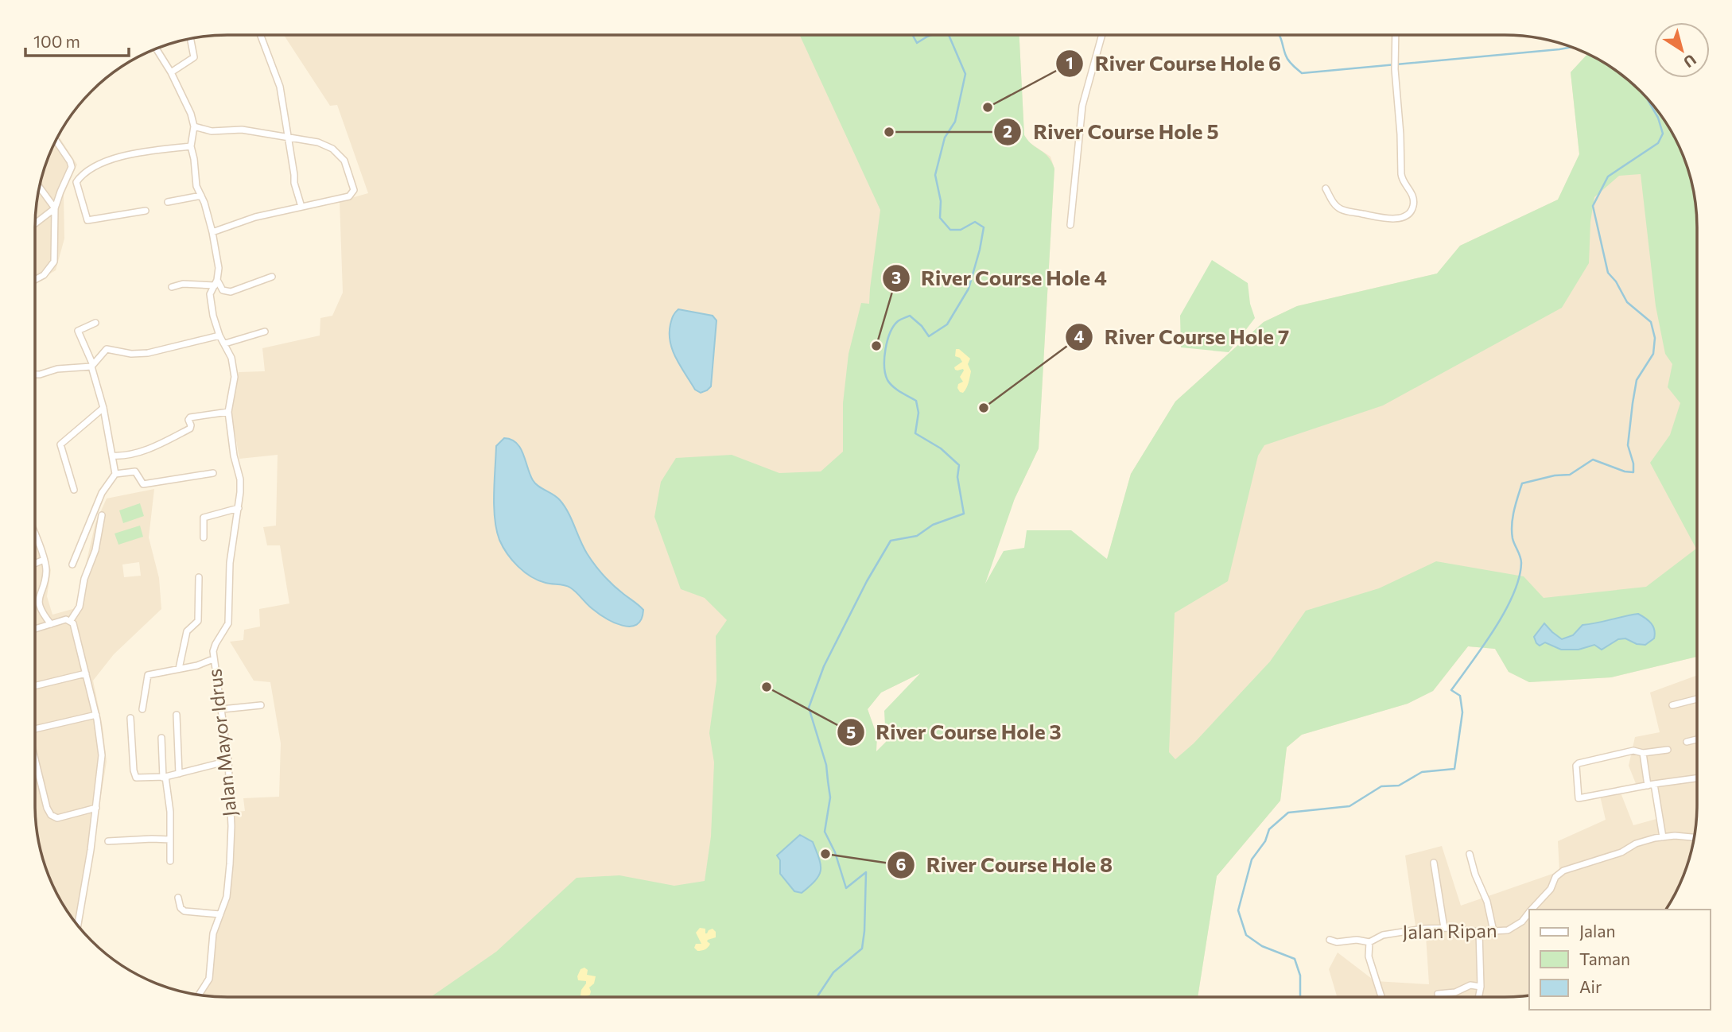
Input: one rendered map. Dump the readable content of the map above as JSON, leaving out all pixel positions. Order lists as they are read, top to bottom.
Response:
{
  "streets": {
    "street": ["Jalan Mayor Idrus", "Jalan Ripan"]
  },
  "places": [
    "River Course Hole 6",
    "River Course Hole 5",
    "River Course Hole 4",
    "River Course Hole 7",
    "River Course Hole 3",
    "River Course Hole 8"
  ],
  "legend": ["Jalan", "Taman", "Air"],
  "scale_bar": "100 m",
  "north": "bottom right"
}
